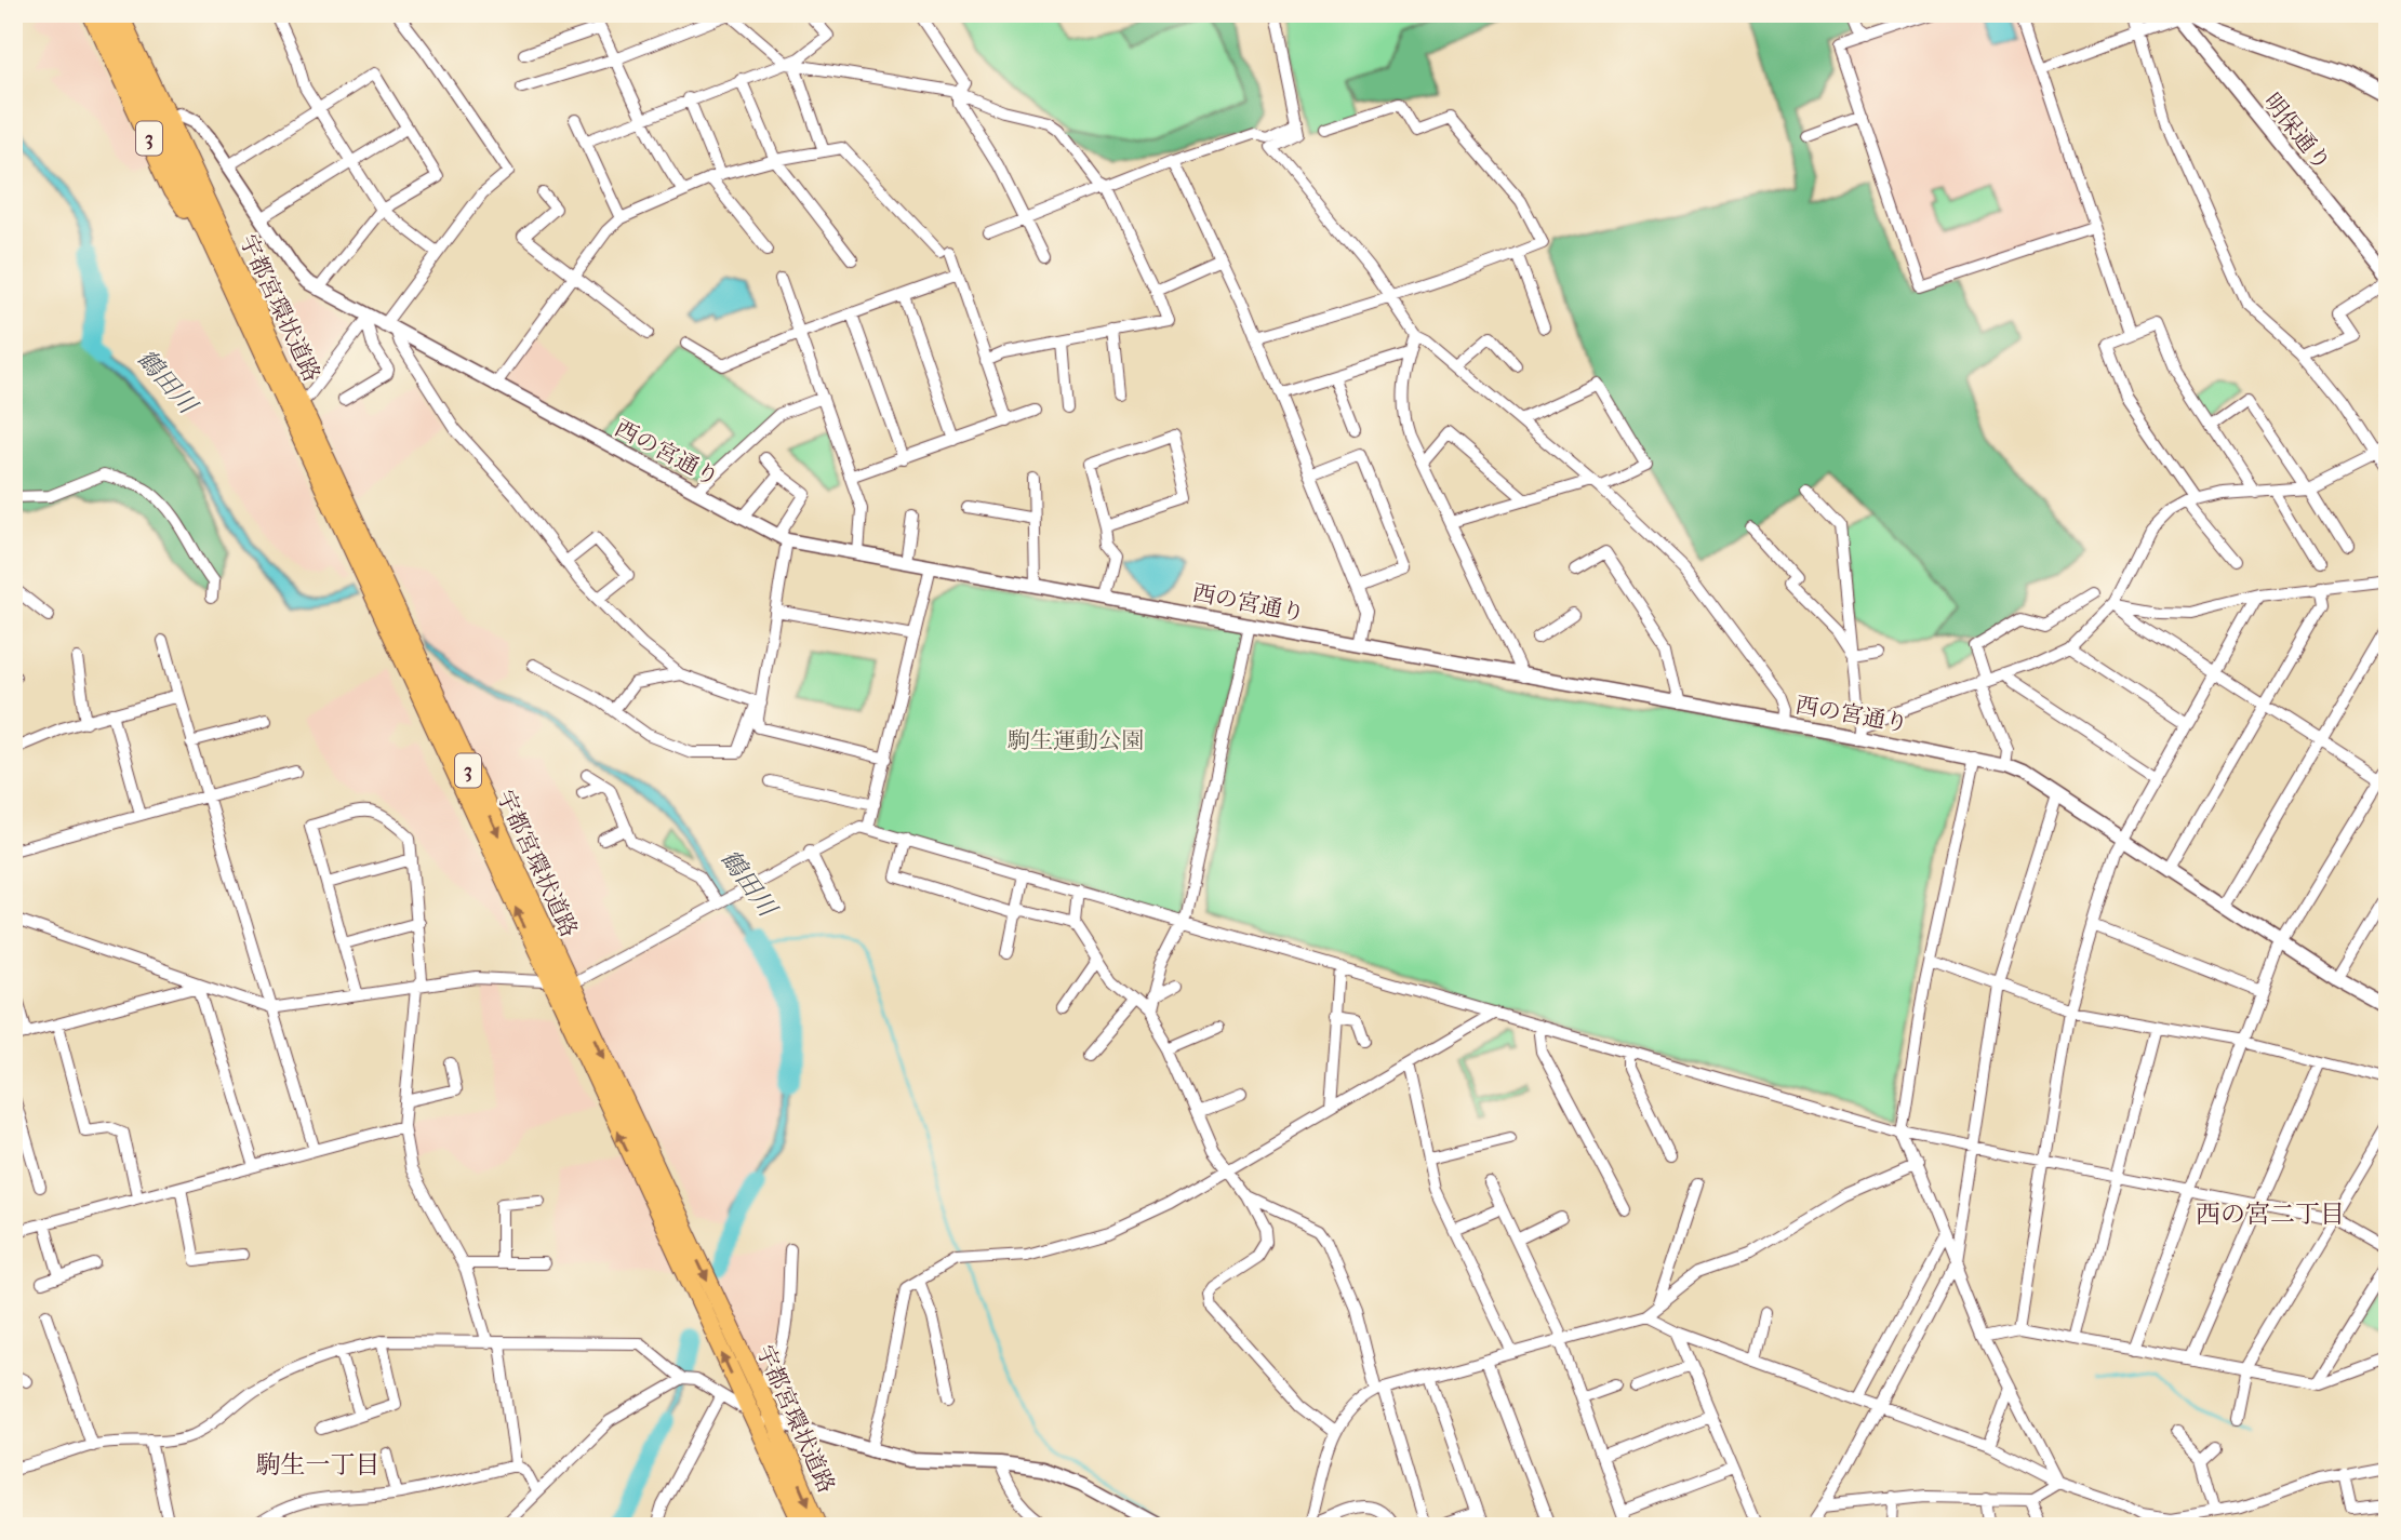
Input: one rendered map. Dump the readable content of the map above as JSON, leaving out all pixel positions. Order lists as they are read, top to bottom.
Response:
{
  "streets": {
    "main road": ["3", "宇都宮環状道路"],
    "street": ["明保通り", "西の宮通り"]
  },
  "crossings": [
    ["3", "宇都宮環状道路"],
    ["3", "西の宮通り"]
  ],
  "districts": ["西の宮二丁目", "駒生一丁目"],
  "water": ["鶴田川"],
  "parks": ["駒生運動公園"]
}
